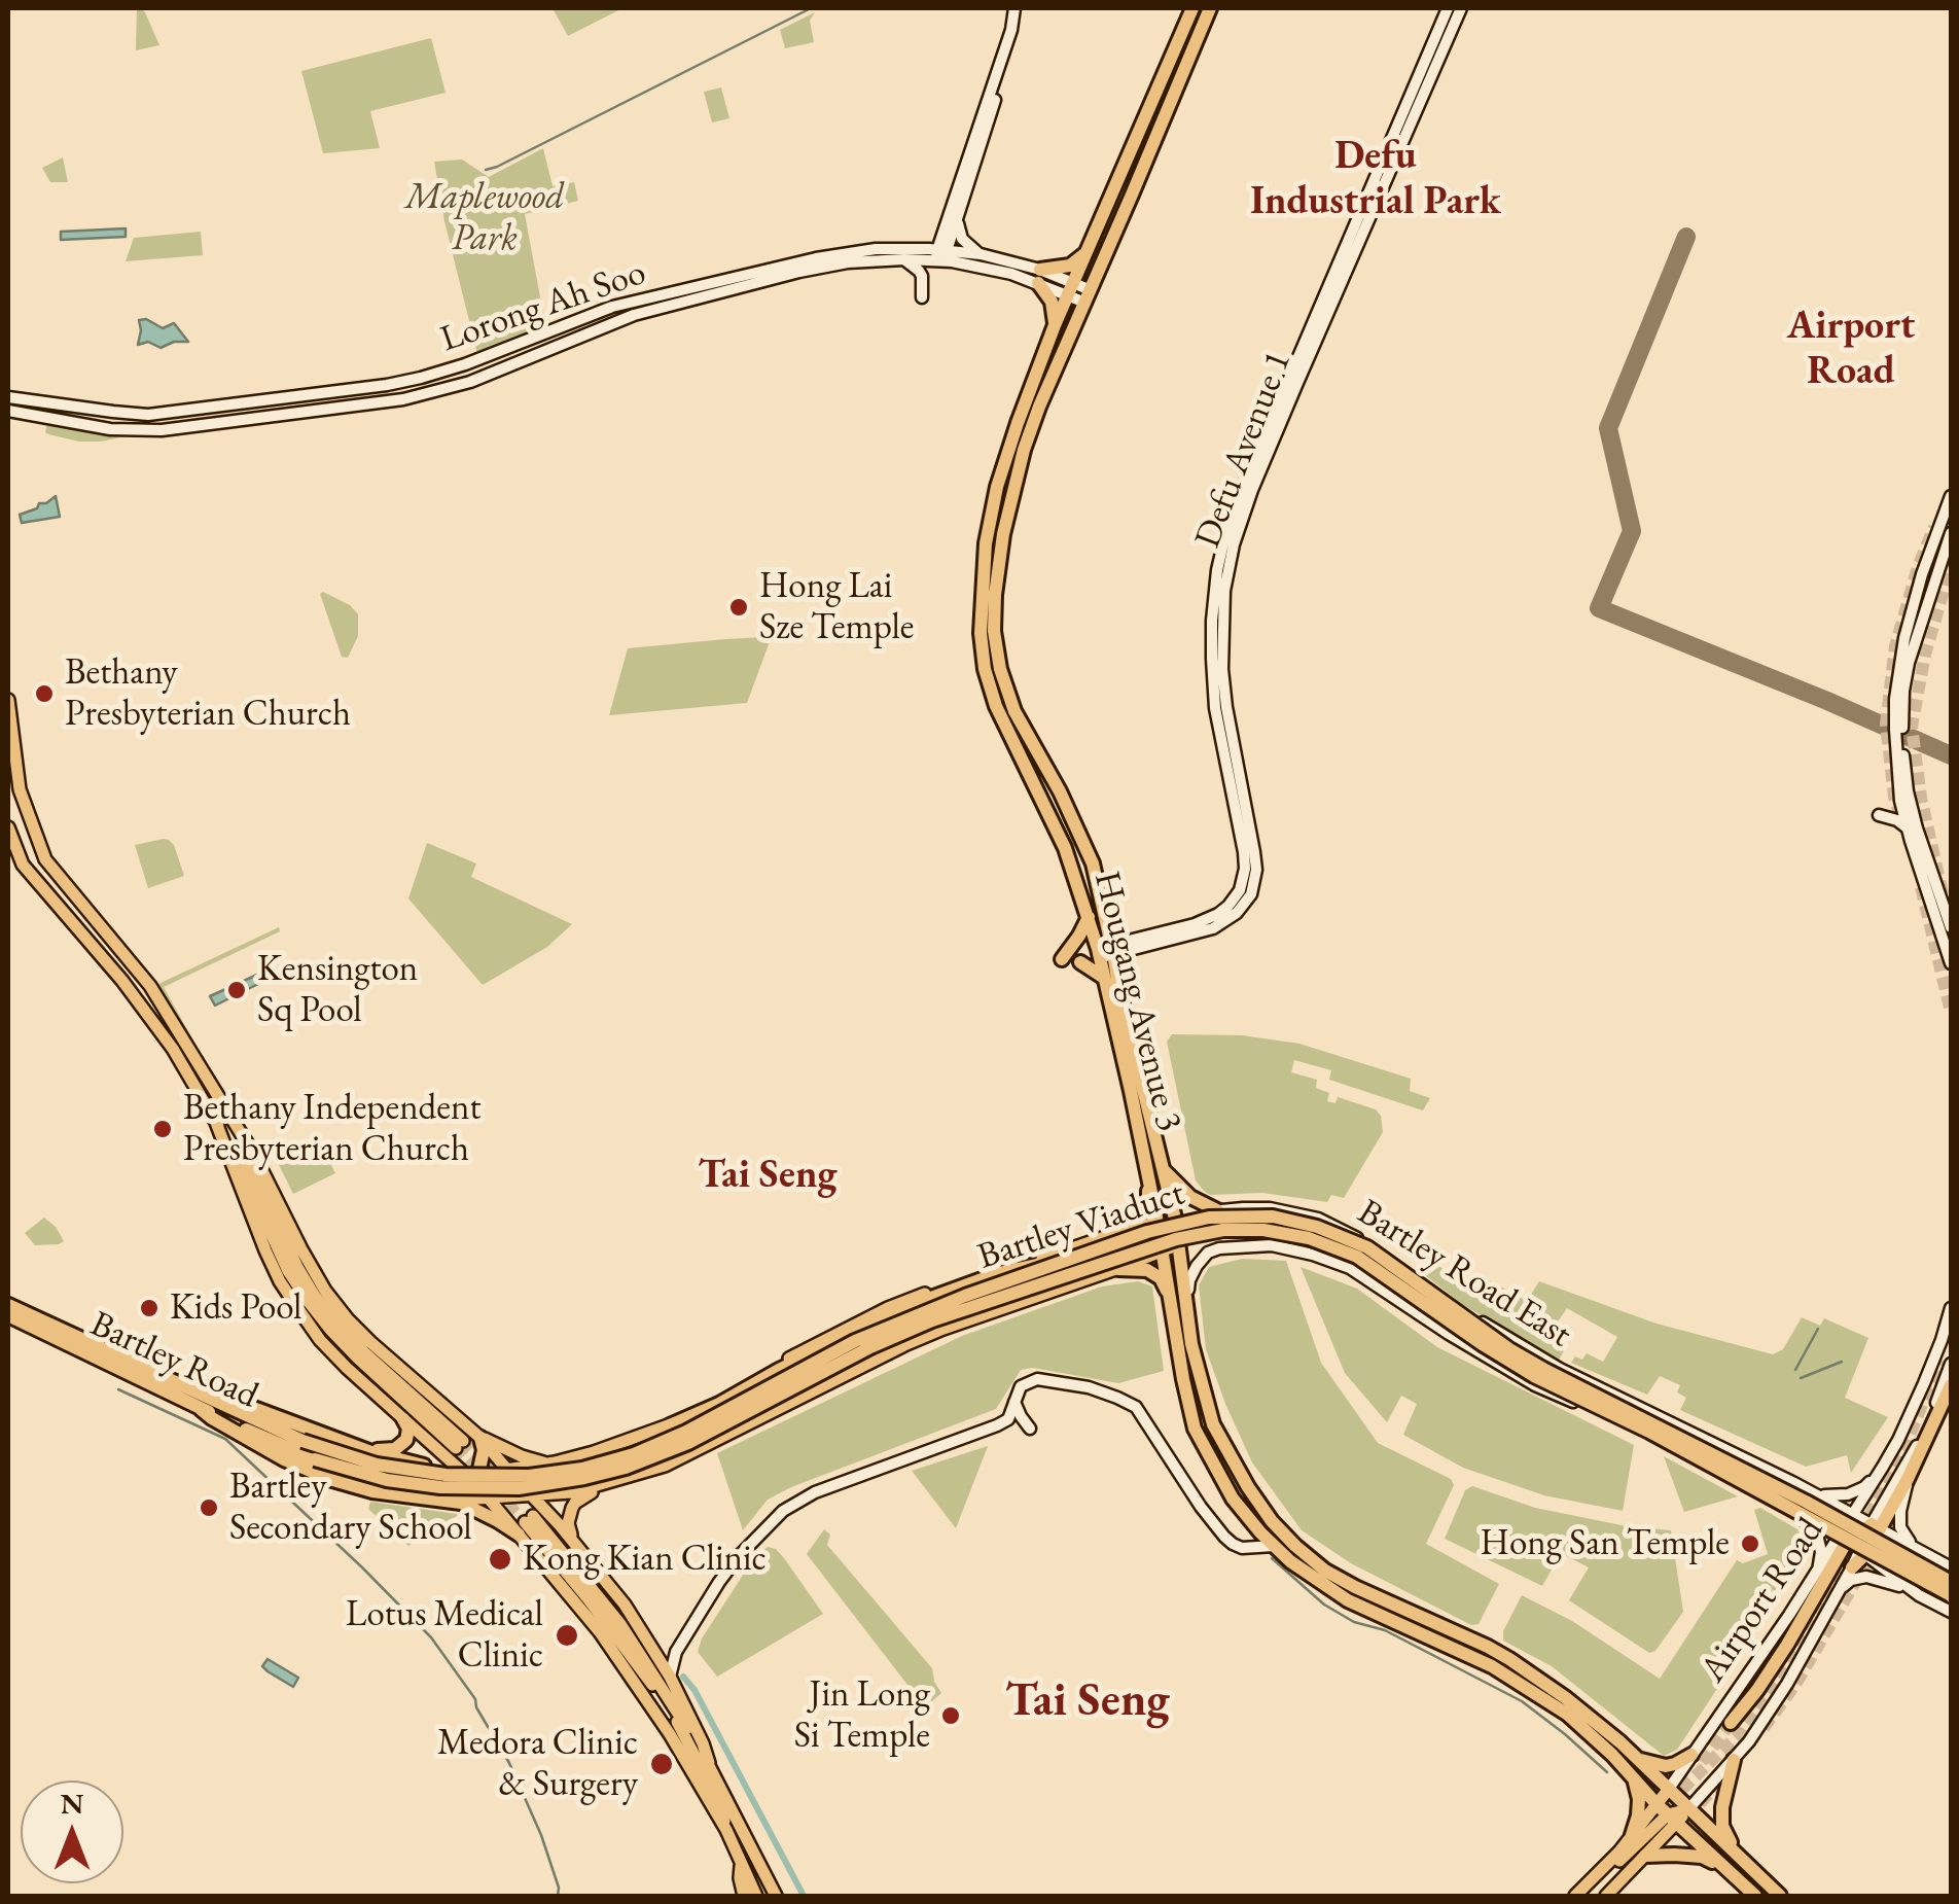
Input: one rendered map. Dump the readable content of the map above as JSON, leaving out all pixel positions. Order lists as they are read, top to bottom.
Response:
{
  "streets": {
    "highway": ["Hougang Avenue 3", "Bartley Viaduct", "Bartley Road"],
    "main road": [
      "Lorong Ah Soo",
      "Defu Avenue 1",
      "Bartley Road East",
      "Airport Road"
    ]
  },
  "crossings": [
    ["Lorong Ah Soo", "Hougang Avenue 3"],
    ["Defu Avenue 1", "Hougang Avenue 3"],
    ["Hougang Avenue 3", "Bartley Road East"],
    ["Hougang Avenue 3", "Airport Road"],
    ["Bartley Viaduct", "Bartley Road"],
    ["Bartley Road East", "Airport Road"]
  ],
  "districts": [
    "Defu Industrial Park",
    "Airport Road",
    "Tai Seng",
    "Tai Seng"
  ],
  "parks": ["Maplewood Park"],
  "places": [
    "Hong Lai Sze Temple",
    "Bethany Presbyterian Church",
    "Kensington Sq Pool",
    "Bethany Independent Presbyterian Church",
    "Kids Pool",
    "Bartley Secondary School",
    "Hong San Temple",
    "Kong Kian Clinic",
    "Lotus Medical Clinic",
    "Jin Long Si Temple",
    "Medora Clinic & Surgery"
  ],
  "north": "top"
}
